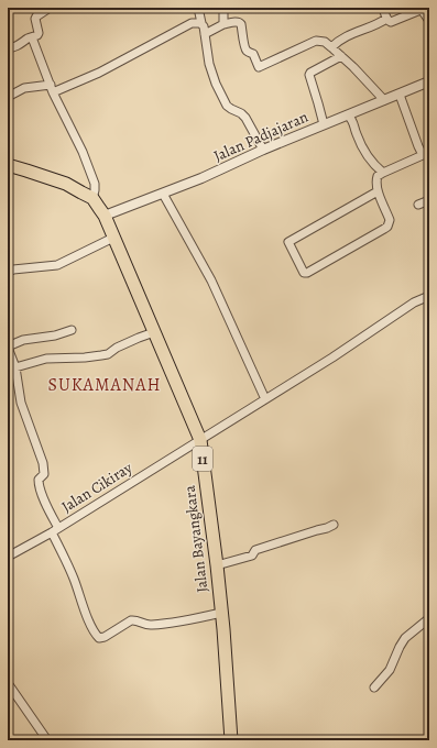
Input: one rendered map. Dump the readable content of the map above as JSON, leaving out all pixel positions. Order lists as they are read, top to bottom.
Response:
{
  "streets": {
    "highway": ["11", "Jalan Bayangkara"],
    "street": ["Jalan Padjajaran", "Jalan Cikiray"]
  },
  "crossings": [
    ["Jalan Padjajaran", "Jalan Bayangkara"],
    ["11", "Jalan Bayangkara"],
    ["Jalan Cikiray", "Jalan Bayangkara"]
  ],
  "districts": ["SUKAMANAH"]
}
